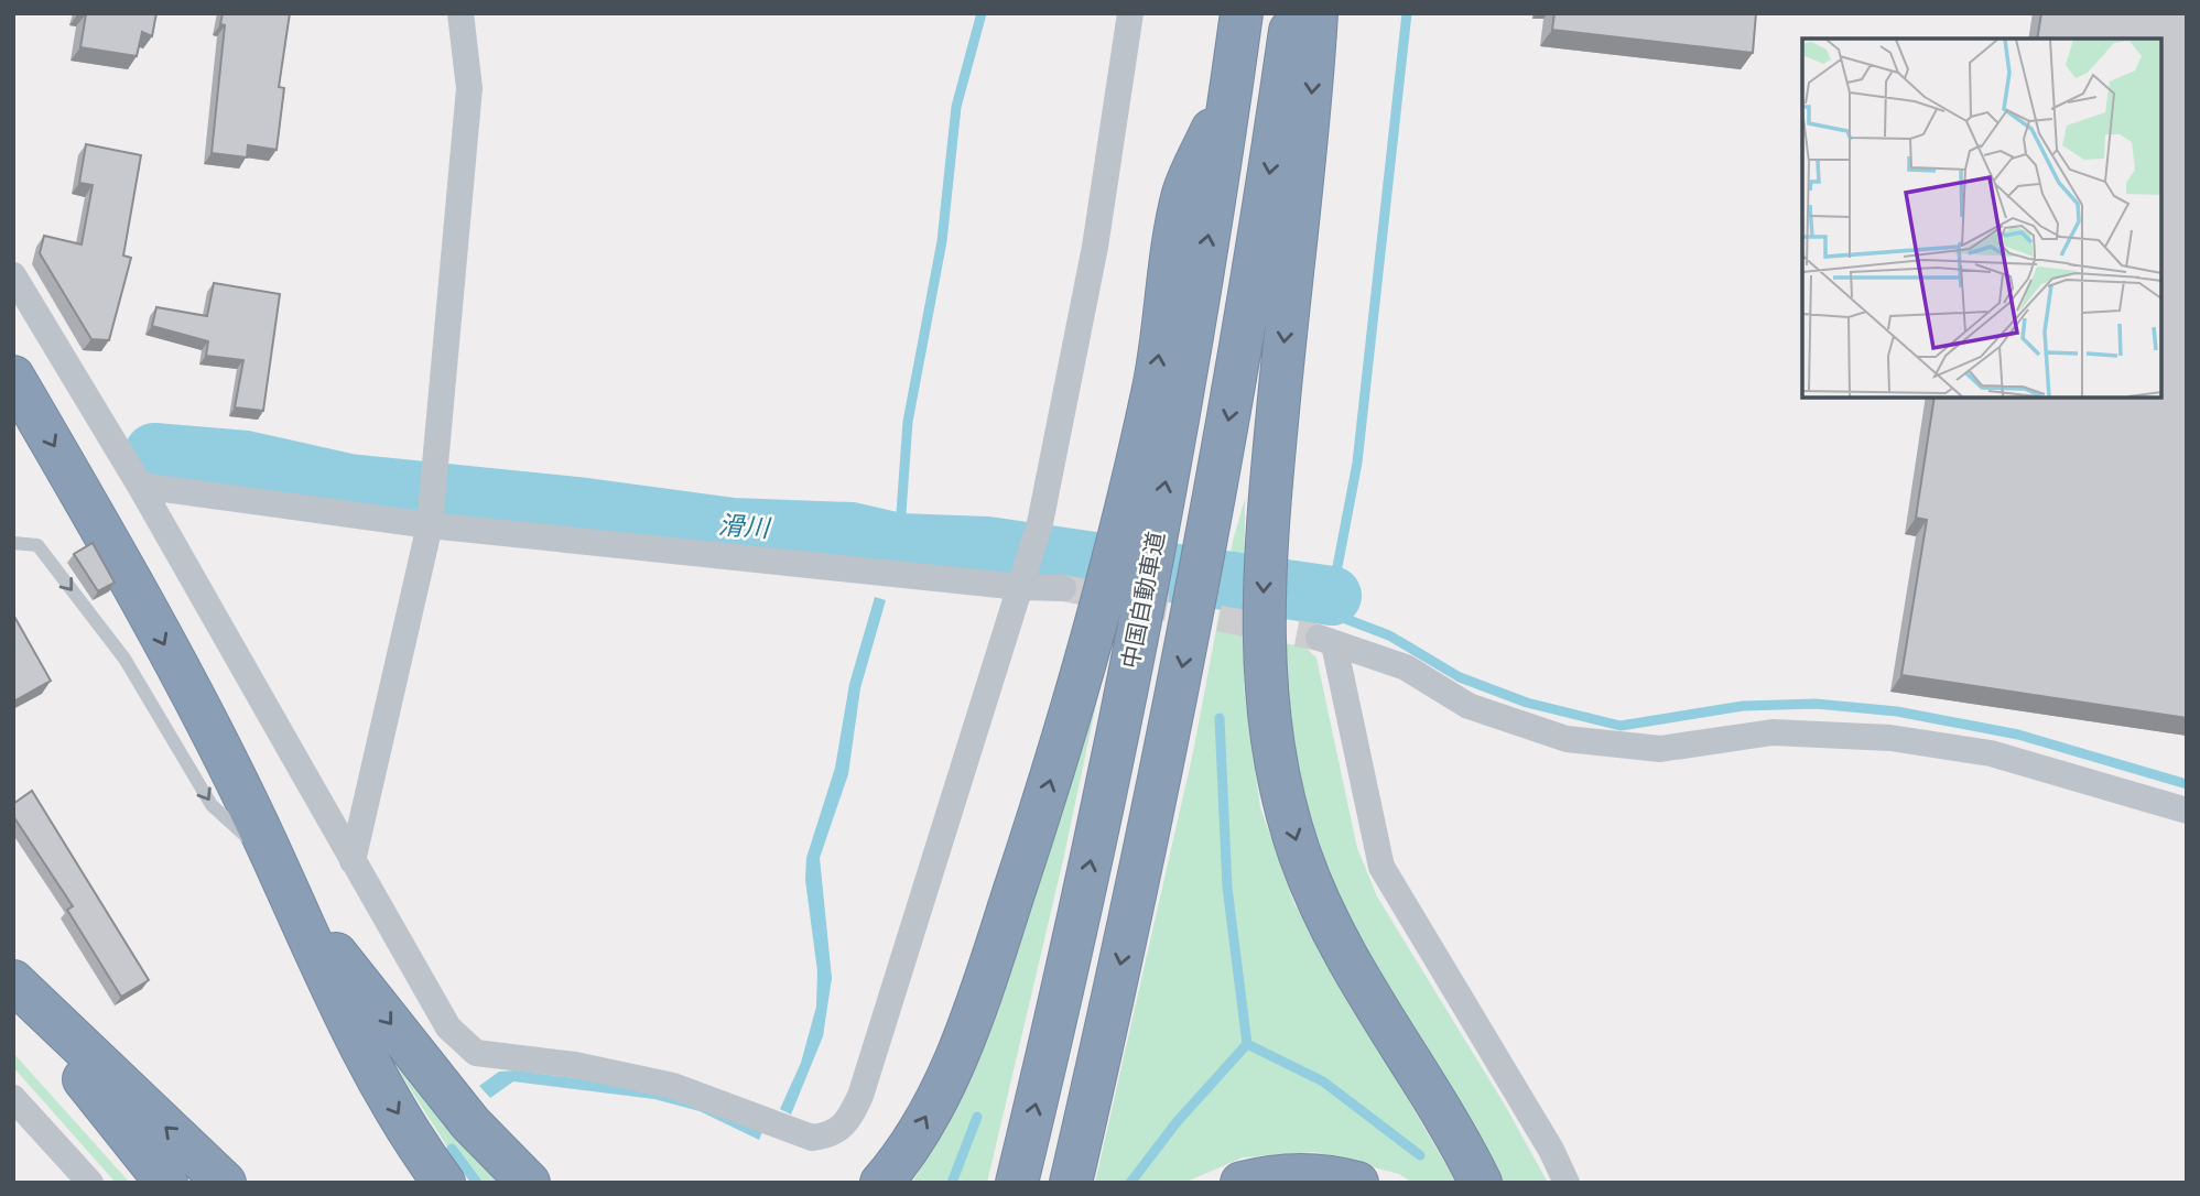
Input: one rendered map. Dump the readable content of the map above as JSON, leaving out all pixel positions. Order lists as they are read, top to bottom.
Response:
{
  "streets": {
    "highway": ["中国自動車道"]
  },
  "water": ["滑川"]
}
